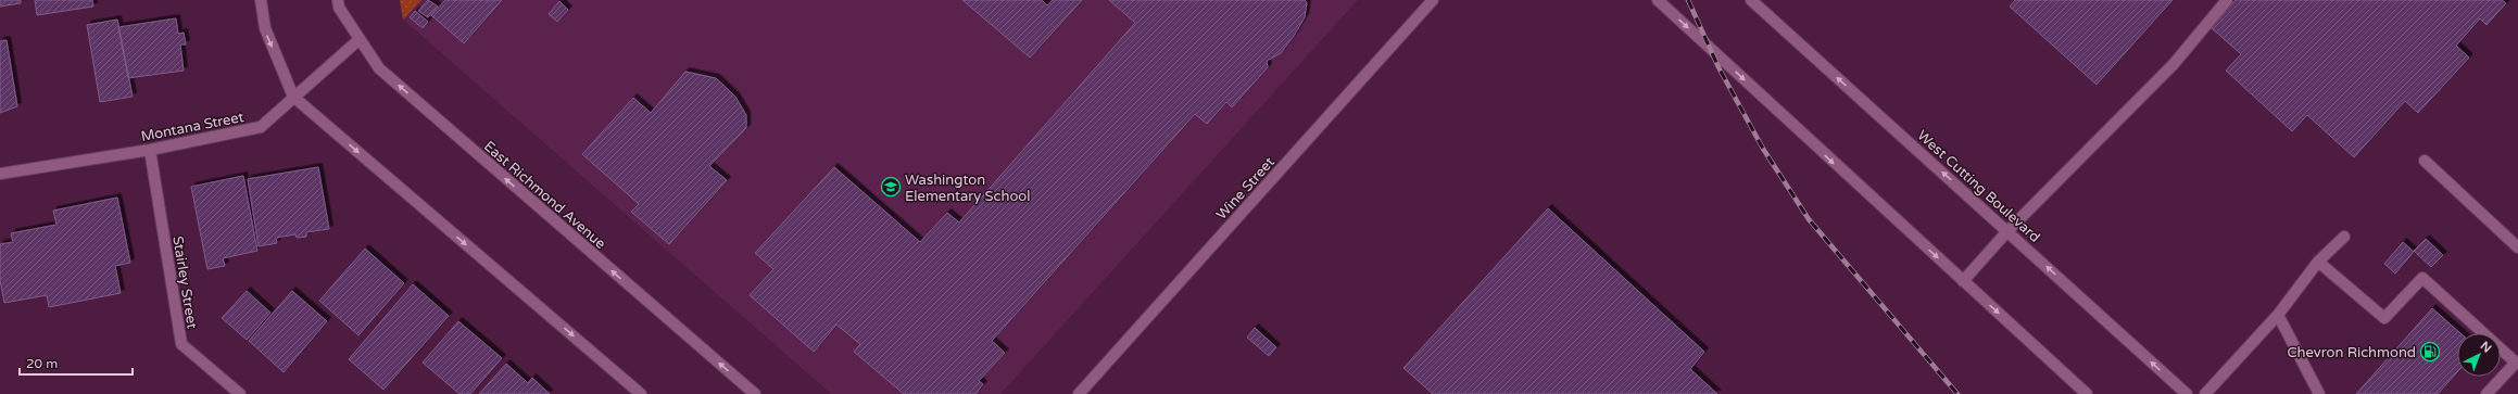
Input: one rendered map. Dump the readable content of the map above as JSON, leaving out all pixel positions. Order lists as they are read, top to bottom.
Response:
{
  "streets": {
    "street": [
      "Montana Street",
      "West Cutting Boulevard",
      "Wine Street",
      "East Richmond Avenue",
      "Stairley Street"
    ]
  },
  "crossings": [
    ["Montana Street", "East Richmond Avenue"],
    ["Montana Street", "Stairley Street"]
  ],
  "places": {
    "school or university": ["Washington Elementary School"],
    "fuel station": ["Chevron Richmond"]
  },
  "scale_bar": "20 m",
  "north": "top right"
}
